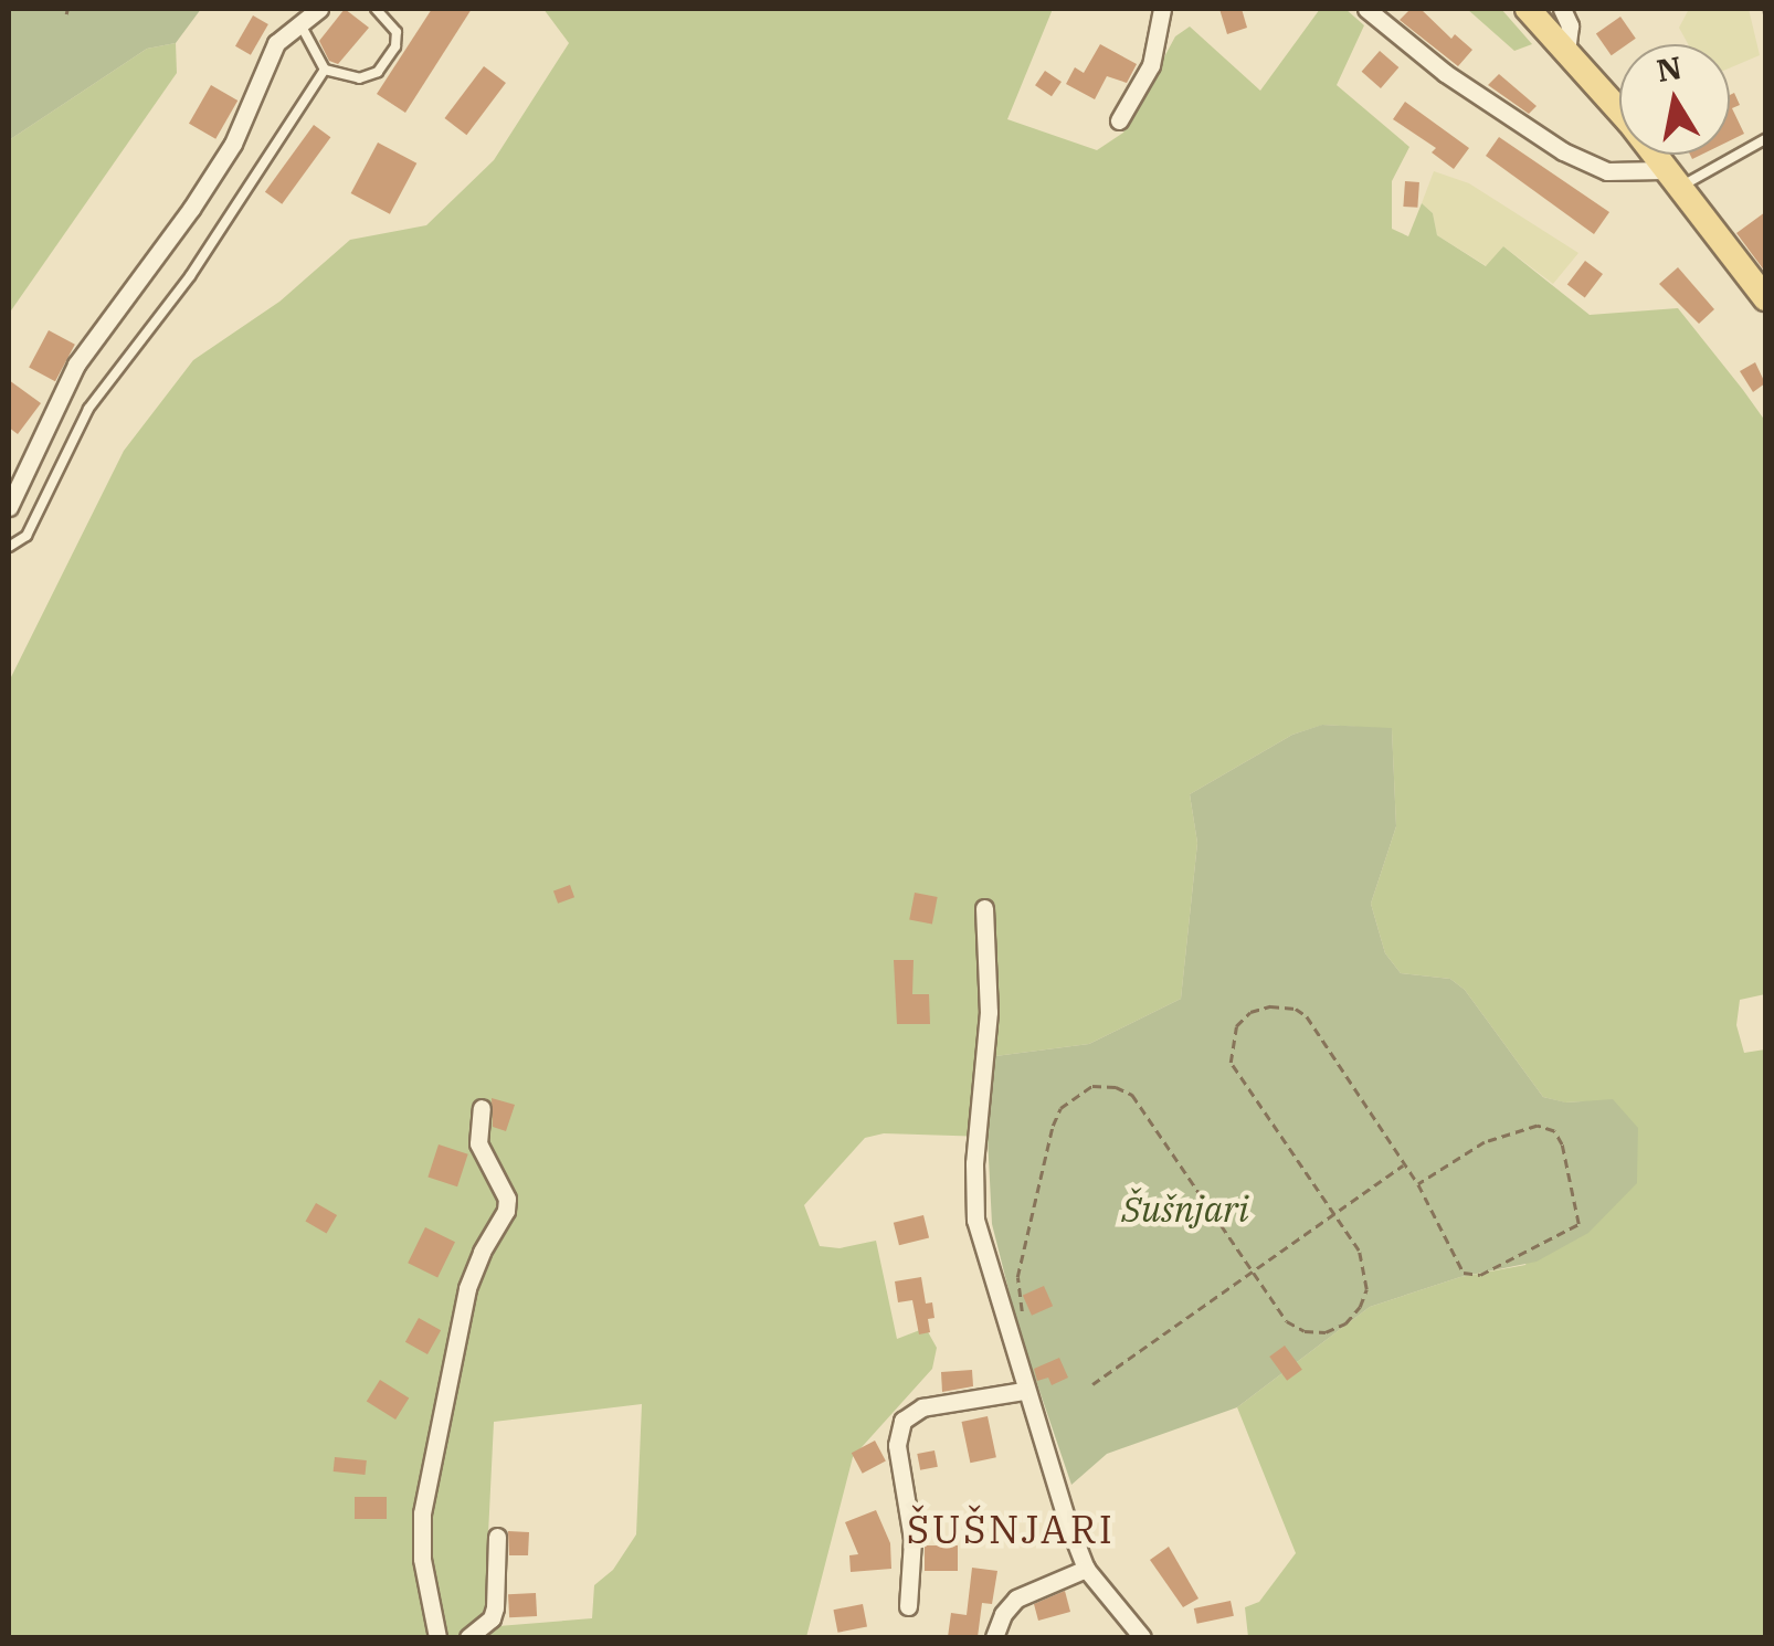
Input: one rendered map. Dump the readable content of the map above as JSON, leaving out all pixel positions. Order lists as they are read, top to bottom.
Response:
{
  "districts": ["ŠUŠNJARI"],
  "parks": ["Šušnjari"],
  "north": "top"
}
